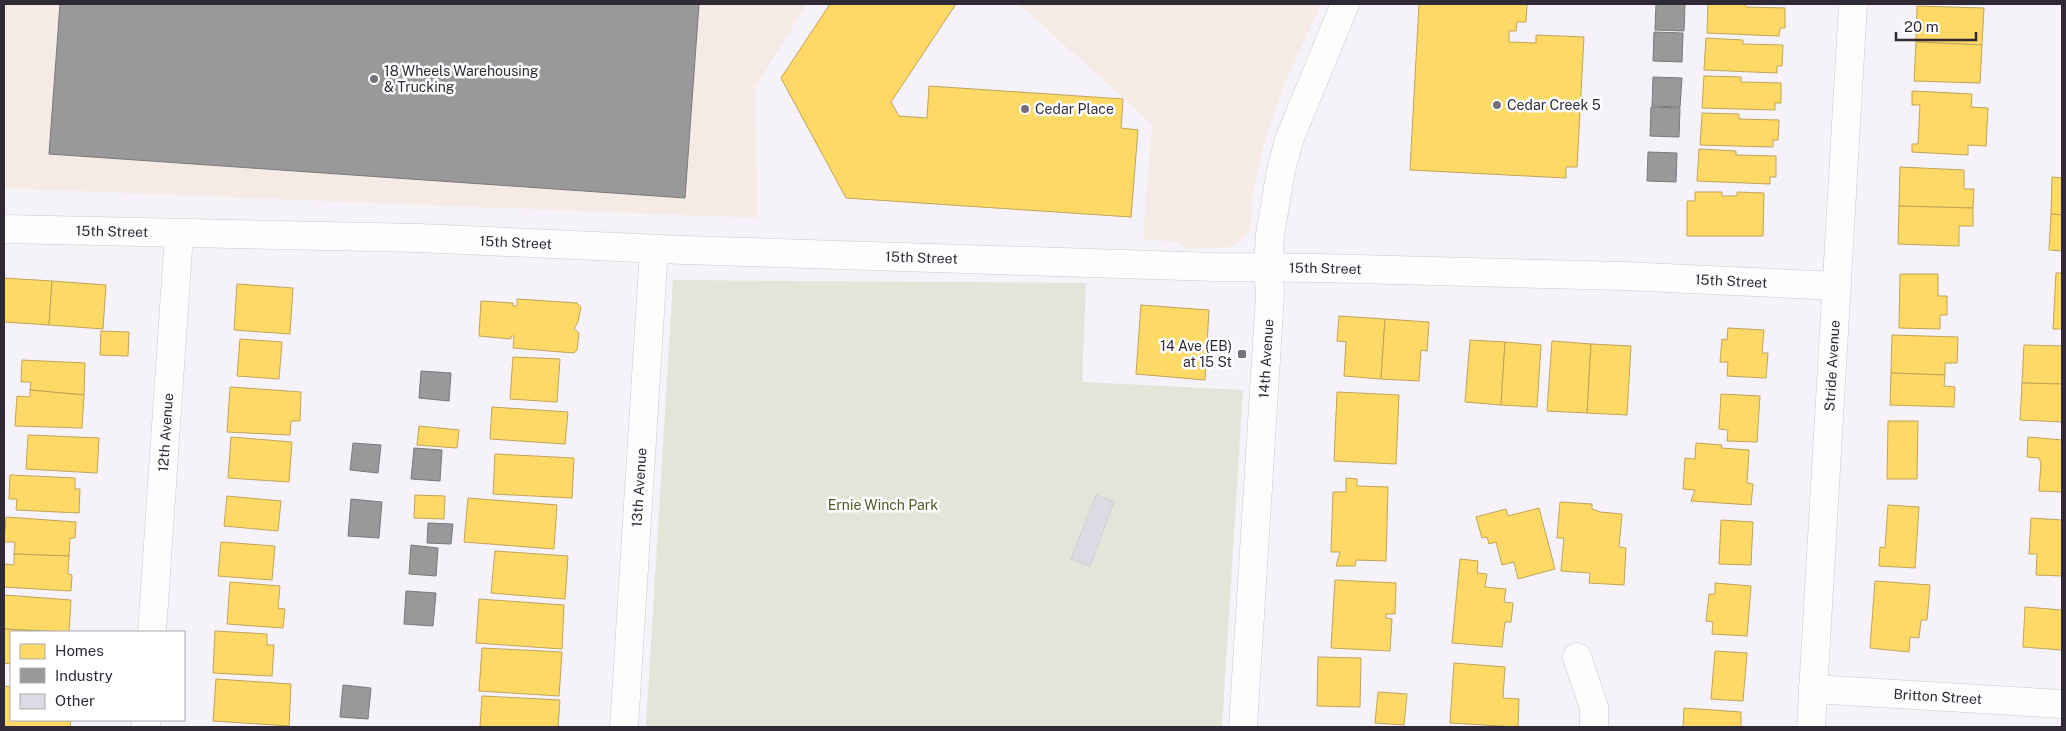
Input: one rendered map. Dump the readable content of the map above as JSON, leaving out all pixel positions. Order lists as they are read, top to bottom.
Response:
{
  "streets": {
    "street": [
      "15th Street",
      "14th Avenue",
      "Stride Avenue",
      "12th Avenue",
      "13th Avenue",
      "Britton Street"
    ]
  },
  "crossings": [
    ["15th Street", "14th Avenue"],
    ["15th Street", "Stride Avenue"],
    ["15th Street", "12th Avenue"],
    ["15th Street", "13th Avenue"],
    ["Stride Avenue", "Britton Street"]
  ],
  "parks": ["Ernie Winch Park"],
  "places": {
    "other": ["18 Wheels Warehousing & Trucking", "Cedar Creek 5", "Cedar Place"],
    "transit": ["14 Ave (EB) at 15 St"]
  },
  "legend": ["Homes", "Industry", "Other"],
  "scale_bar": "20 m"
}
